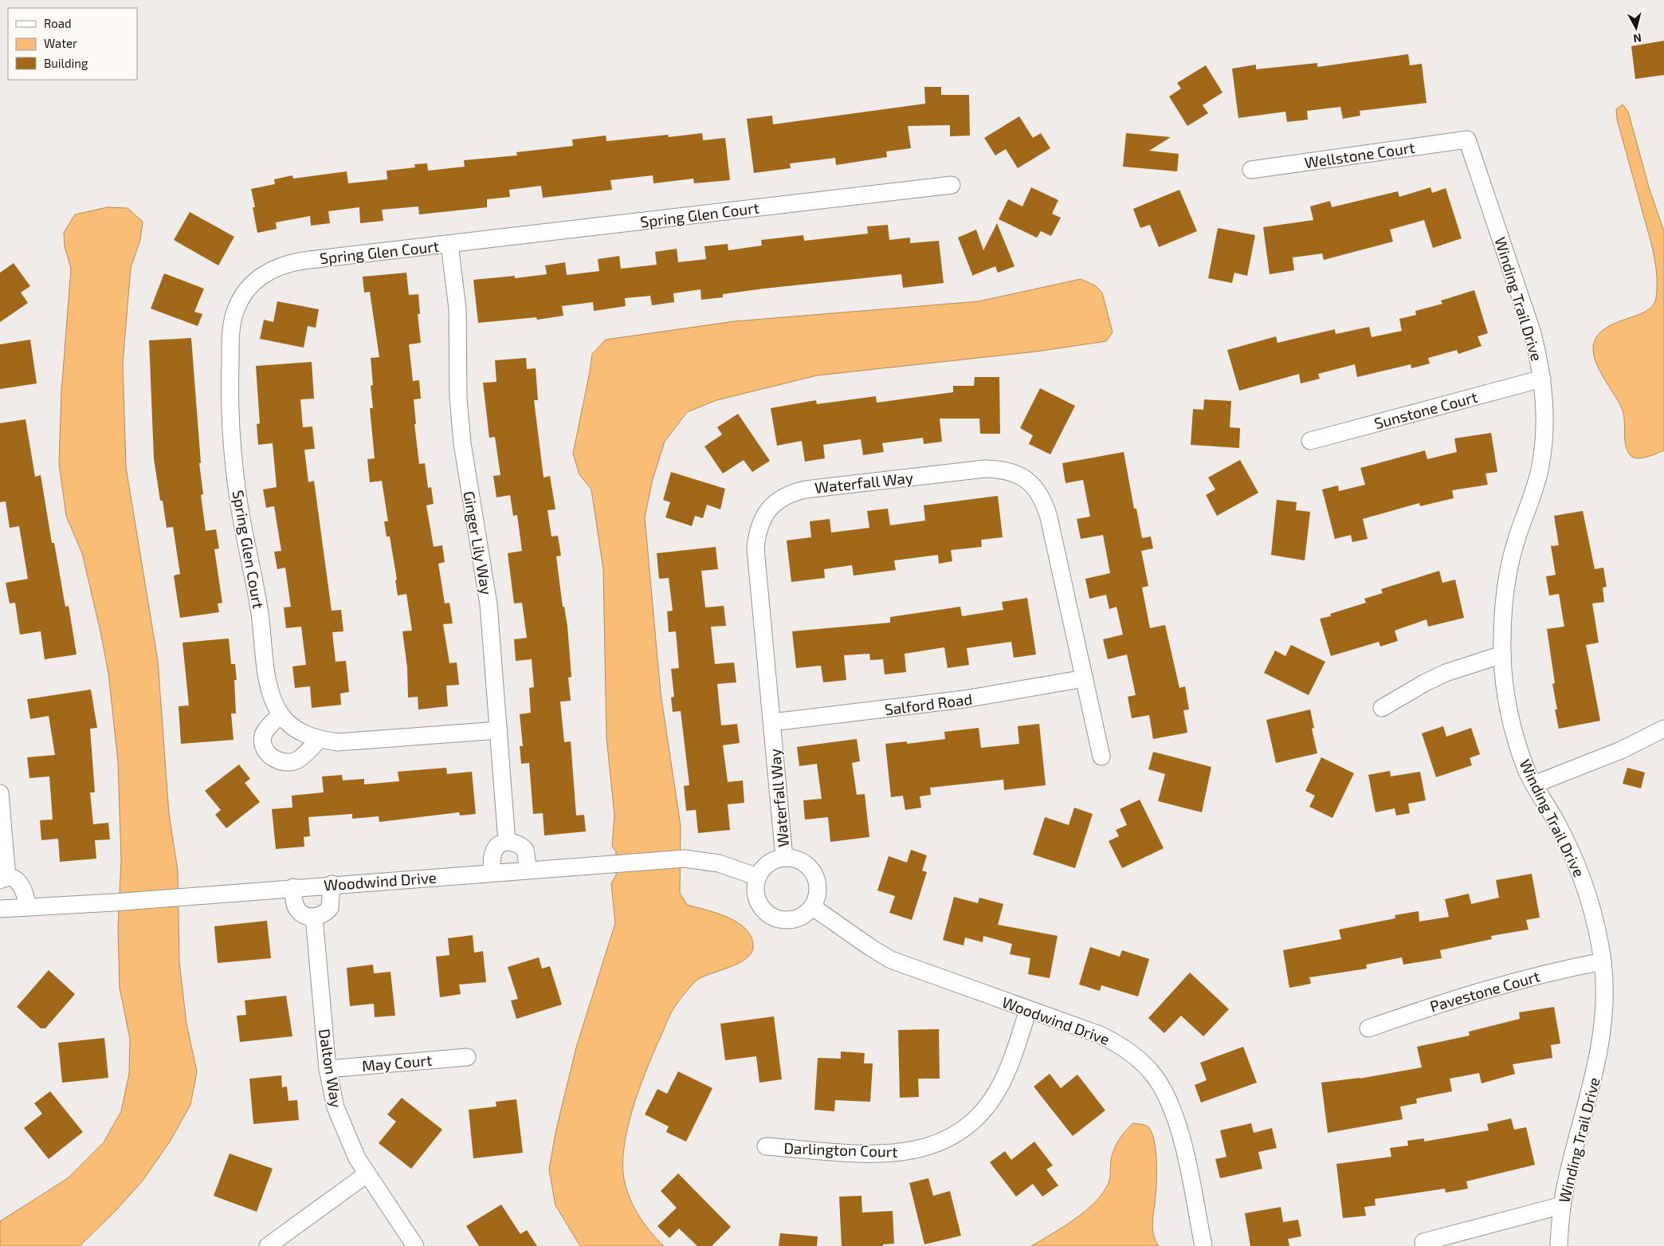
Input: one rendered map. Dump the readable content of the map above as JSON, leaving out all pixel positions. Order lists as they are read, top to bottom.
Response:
{
  "streets": {
    "street": [
      "Wellstone Court",
      "Spring Glen Court",
      "Winding Trail Drive",
      "Sunstone Court",
      "Waterfall Way",
      "Ginger Lily Way",
      "Salford Road",
      "Woodwind Drive",
      "Pavestone Court",
      "May Court",
      "Dalton Way",
      "Darlington Court"
    ]
  },
  "crossings": [
    ["Wellstone Court", "Winding Trail Drive"],
    ["Spring Glen Court", "Ginger Lily Way"],
    ["Winding Trail Drive", "Sunstone Court"],
    ["Winding Trail Drive", "Pavestone Court"],
    ["Waterfall Way", "Salford Road"],
    ["Waterfall Way", "Woodwind Drive"],
    ["Woodwind Drive", "Darlington Court"],
    ["May Court", "Dalton Way"]
  ],
  "legend": ["Road", "Water", "Building"],
  "north": "bottom"
}
